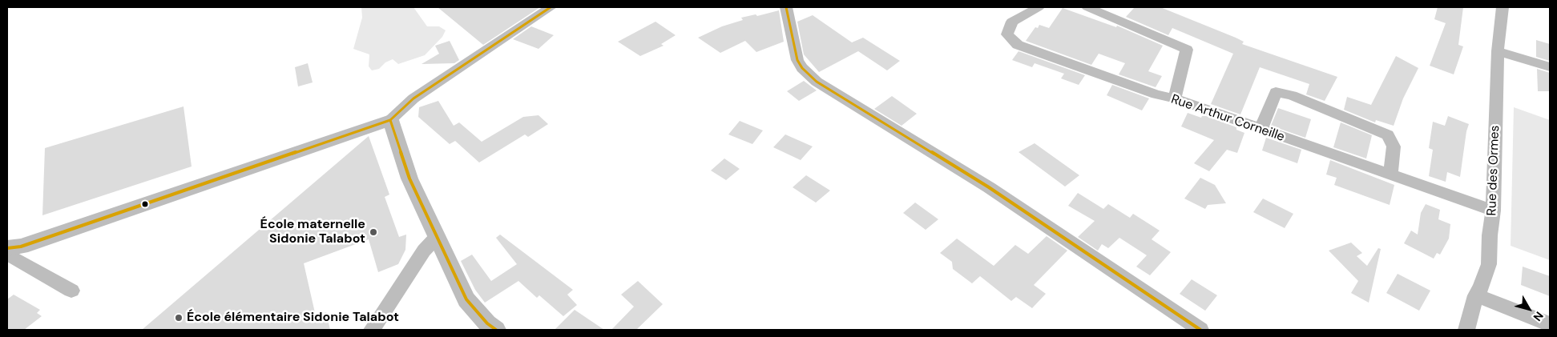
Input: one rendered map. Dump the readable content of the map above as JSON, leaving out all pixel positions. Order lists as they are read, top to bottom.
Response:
{
  "streets": {
    "street": ["Rue Arthur Corneille", "Rue des Ormes"]
  },
  "crossings": [
    ["Rue Arthur Corneille", "Rue des Ormes"]
  ],
  "places": ["École maternelle Sidonie Talabot", "École élémentaire Sidonie Talabot"],
  "north": "bottom right"
}
